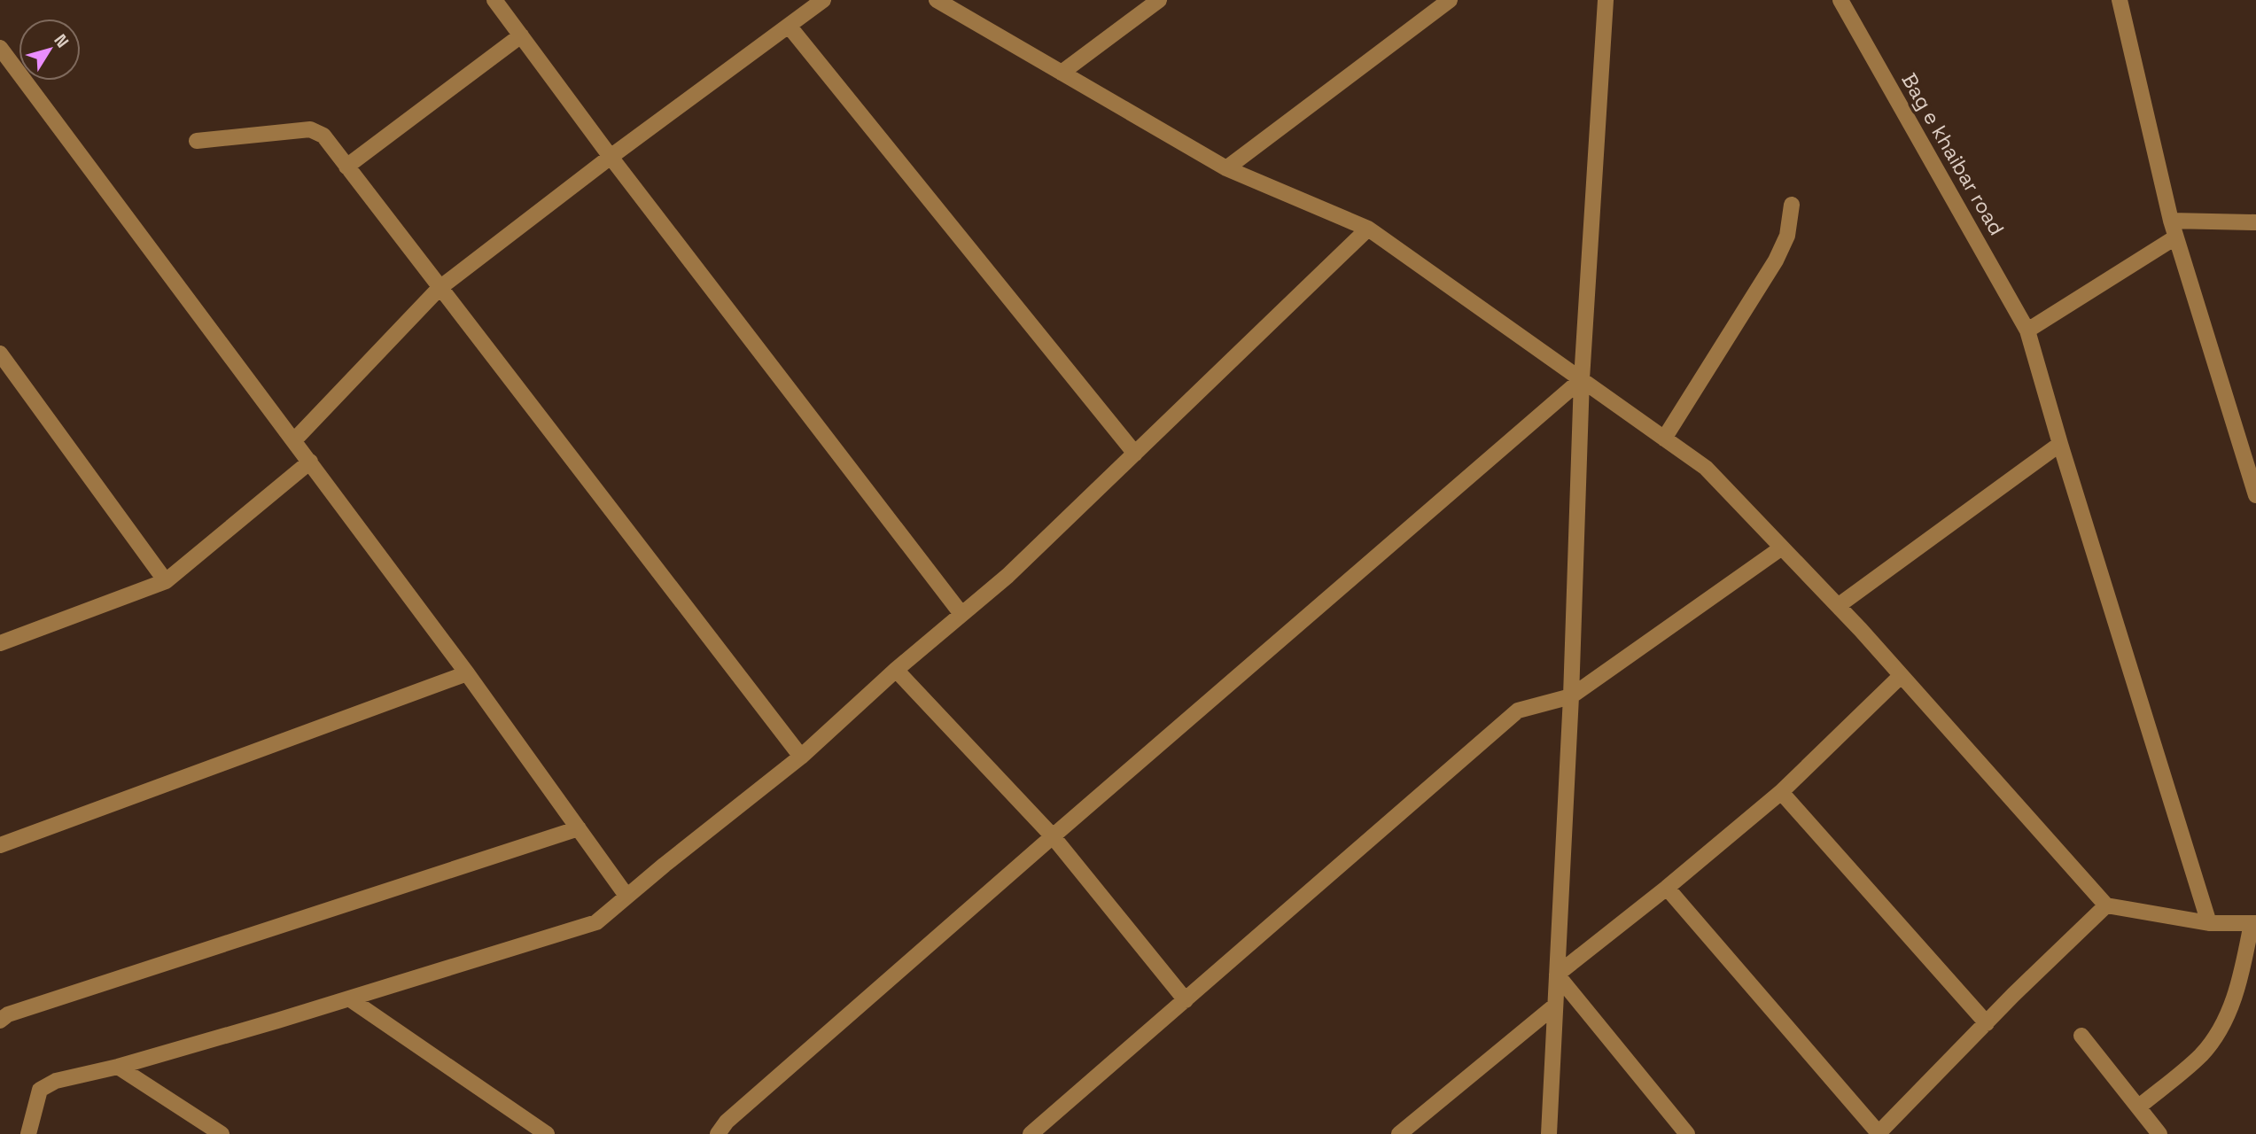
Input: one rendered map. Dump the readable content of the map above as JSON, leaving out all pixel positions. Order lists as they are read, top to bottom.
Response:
{
  "streets": {
    "street": ["Bag e khaibar road"]
  },
  "north": "top right"
}
